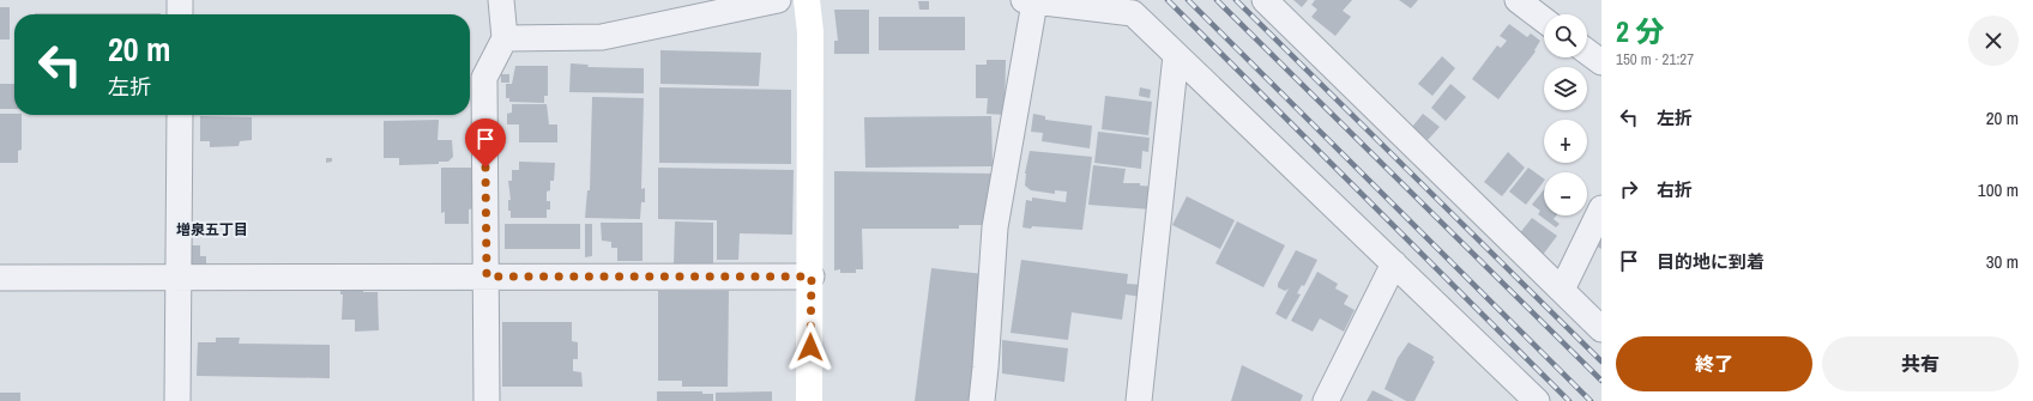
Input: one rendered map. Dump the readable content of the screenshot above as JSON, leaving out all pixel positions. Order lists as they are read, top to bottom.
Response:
{
  "districts": ["増泉五丁目"],
  "page": {
    "heading": ["2 分", "150 m · 21:27"],
    "map_buttons": ["+", "−"],
    "turn": ["20 m", "左折"],
    "list": [
      {
        "name": "左折",
        "value": "20 m"
      },
      {
        "name": "右折",
        "value": "100 m"
      },
      {
        "name": "目的地に到着",
        "value": "30 m"
      }
    ],
    "buttons": ["終了", "共有"]
  }
}
